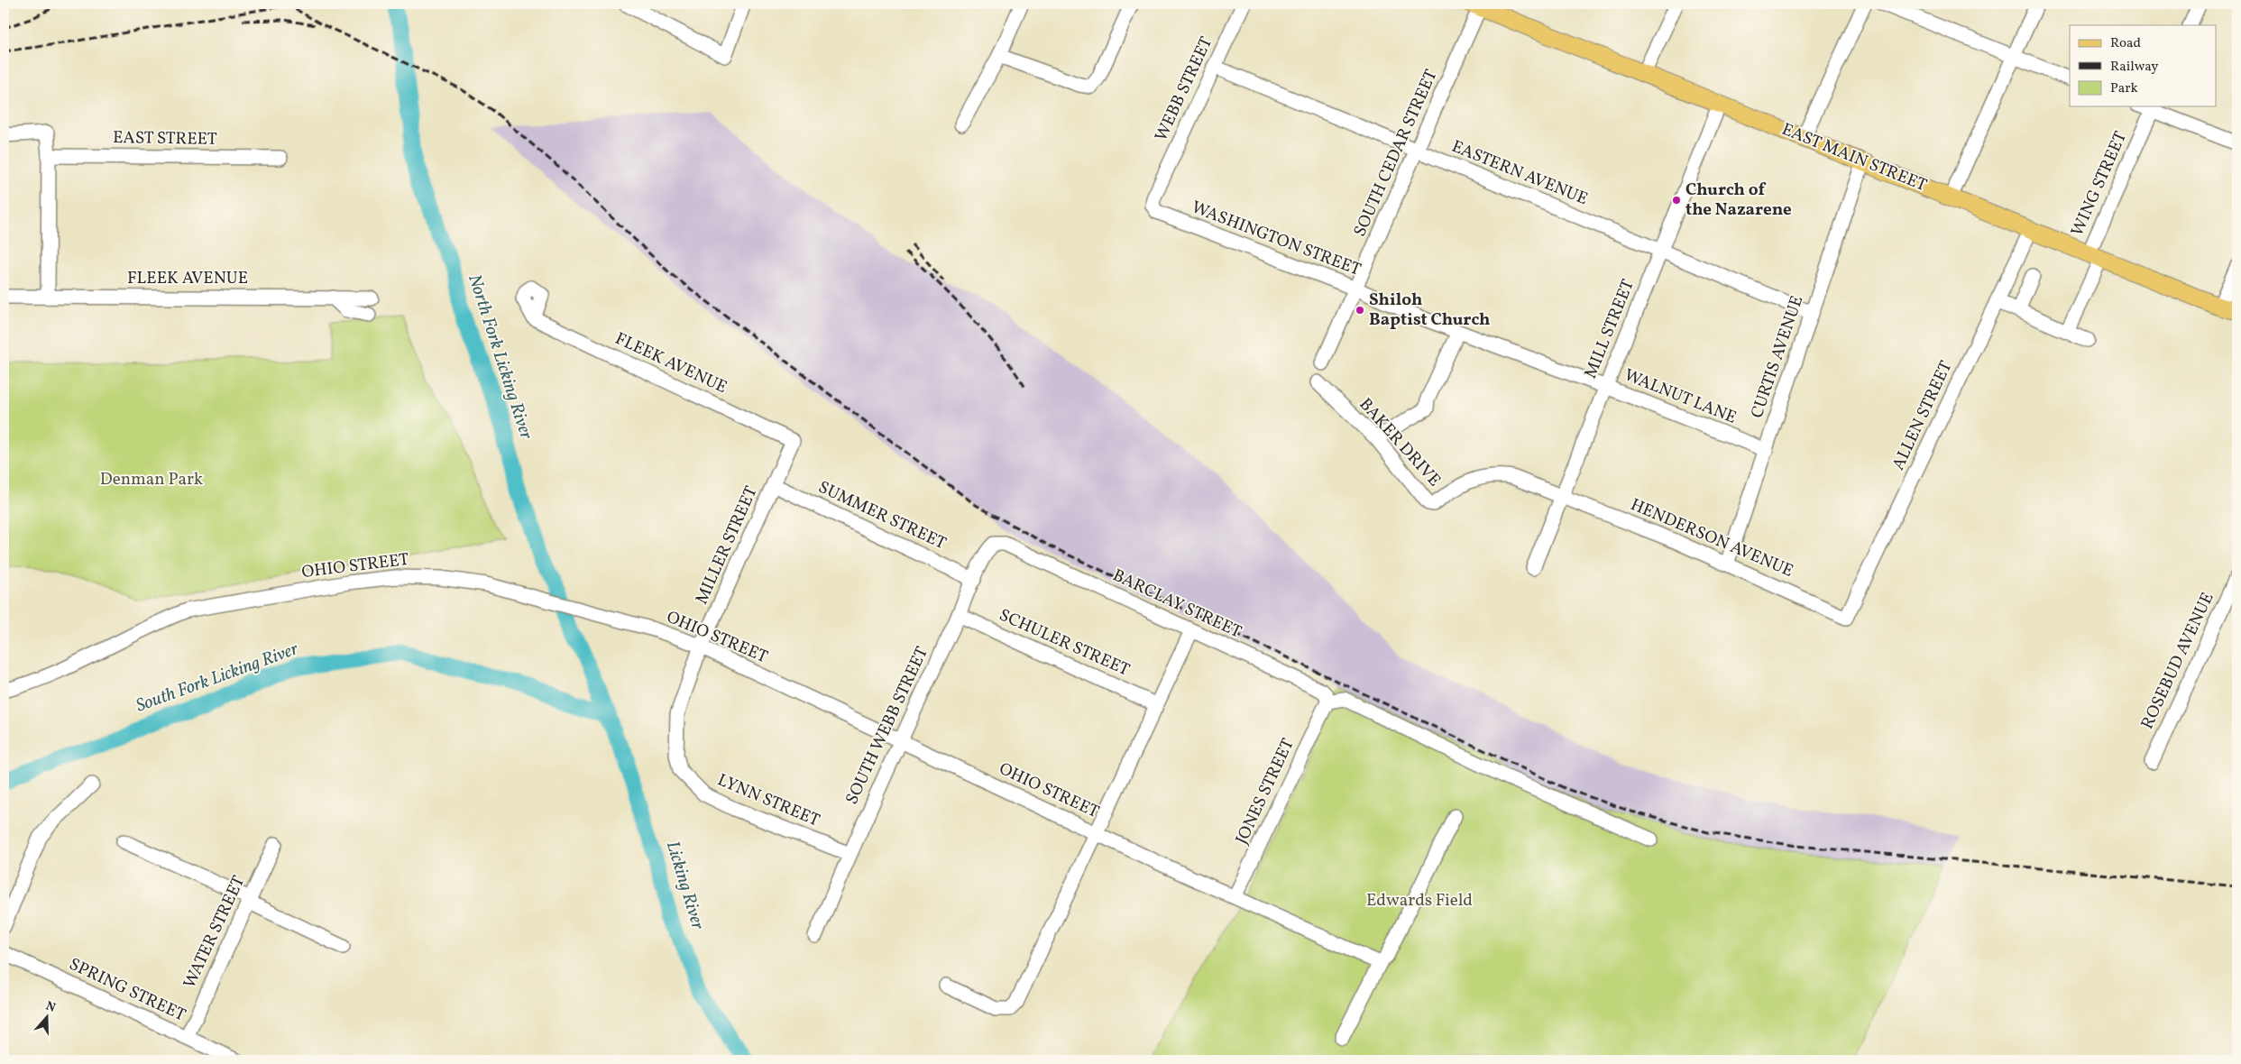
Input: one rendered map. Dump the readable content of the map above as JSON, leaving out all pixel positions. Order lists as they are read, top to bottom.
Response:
{
  "streets": {
    "main road": ["EAST MAIN STREET"],
    "street": [
      "WEBB STREET",
      "EAST STREET",
      "SOUTH CEDAR STREET",
      "EASTERN AVENUE",
      "WING STREET",
      "WASHINGTON STREET",
      "FLEEK AVENUE",
      "MILL STREET",
      "CURTIS AVENUE",
      "WALNUT LANE",
      "ALLEN STREET",
      "BAKER DRIVE",
      "SUMMER STREET",
      "HENDERSON AVENUE",
      "MILLER STREET",
      "OHIO STREET",
      "BARCLAY STREET",
      "SCHULER STREET",
      "ROSEBUD AVENUE",
      "SOUTH WEBB STREET",
      "JONES STREET",
      "LYNN STREET",
      "WATER STREET",
      "SPRING STREET"
    ]
  },
  "crossings": [
    ["WEBB STREET", "EASTERN AVENUE"],
    ["WEBB STREET", "WASHINGTON STREET"],
    ["SOUTH CEDAR STREET", "EAST MAIN STREET"],
    ["SOUTH CEDAR STREET", "EASTERN AVENUE"],
    ["SOUTH CEDAR STREET", "WASHINGTON STREET"],
    ["EAST MAIN STREET", "WING STREET"],
    ["EAST MAIN STREET", "MILL STREET"],
    ["EAST MAIN STREET", "CURTIS AVENUE"],
    ["EAST MAIN STREET", "ALLEN STREET"],
    ["EASTERN AVENUE", "MILL STREET"],
    ["EASTERN AVENUE", "CURTIS AVENUE"],
    ["WASHINGTON STREET", "MILL STREET"],
    ["WASHINGTON STREET", "WALNUT LANE"],
    ["FLEEK AVENUE", "MILLER STREET"],
    ["MILL STREET", "WALNUT LANE"],
    ["MILL STREET", "BAKER DRIVE"],
    ["MILL STREET", "HENDERSON AVENUE"],
    ["CURTIS AVENUE", "WALNUT LANE"],
    ["CURTIS AVENUE", "HENDERSON AVENUE"],
    ["ALLEN STREET", "HENDERSON AVENUE"],
    ["BAKER DRIVE", "HENDERSON AVENUE"],
    ["SUMMER STREET", "MILLER STREET"],
    ["SUMMER STREET", "SOUTH WEBB STREET"],
    ["MILLER STREET", "OHIO STREET"],
    ["MILLER STREET", "LYNN STREET"],
    ["OHIO STREET", "SOUTH WEBB STREET"],
    ["OHIO STREET", "JONES STREET"],
    ["BARCLAY STREET", "SOUTH WEBB STREET"],
    ["BARCLAY STREET", "JONES STREET"],
    ["SCHULER STREET", "SOUTH WEBB STREET"],
    ["SOUTH WEBB STREET", "LYNN STREET"],
    ["WATER STREET", "SPRING STREET"]
  ],
  "water": ["North Fork Licking River", "South Fork Licking River", "Licking River"],
  "parks": ["Denman Park", "Edwards Field"],
  "places": ["Church of the Nazarene", "Shiloh Baptist Church"],
  "legend": ["Road", "Railway", "Park"],
  "north": "top"
}
